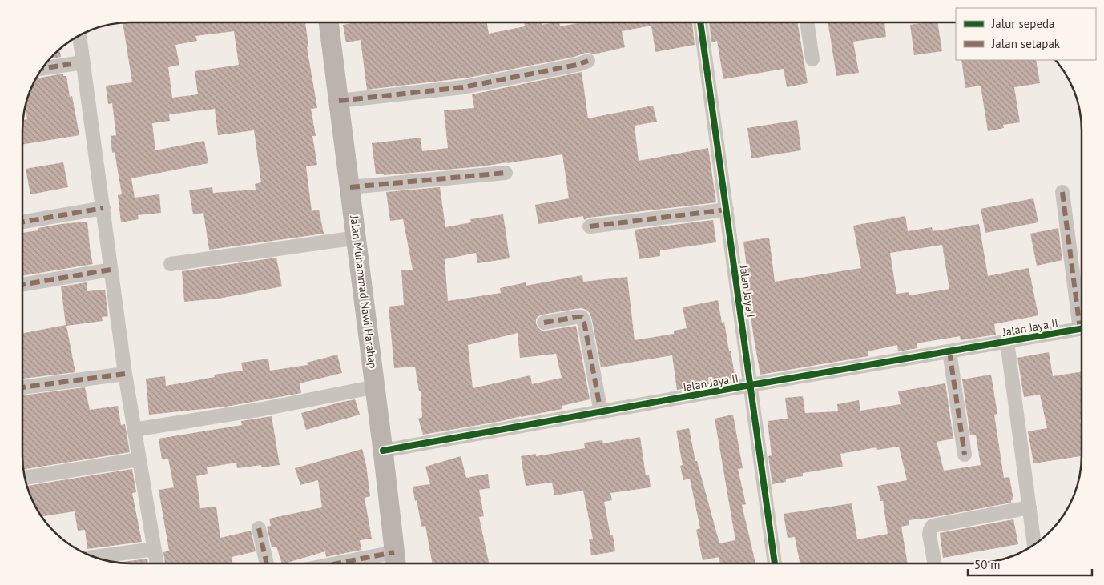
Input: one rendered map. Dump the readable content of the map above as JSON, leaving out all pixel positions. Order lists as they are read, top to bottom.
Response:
{
  "streets": {
    "main road": ["Jalan Muhammad Nawi Harahap"],
    "street": ["Jalan Jaya I", "Jalan Jaya II"]
  },
  "crossings": [
    ["Jalan Jaya I", "Jalan Jaya II"],
    ["Jalan Muhammad Nawi Harahap", "Jalan Jaya II"]
  ],
  "legend": ["Jalur sepeda", "Jalan setapak"],
  "scale_bar": "50 m"
}
